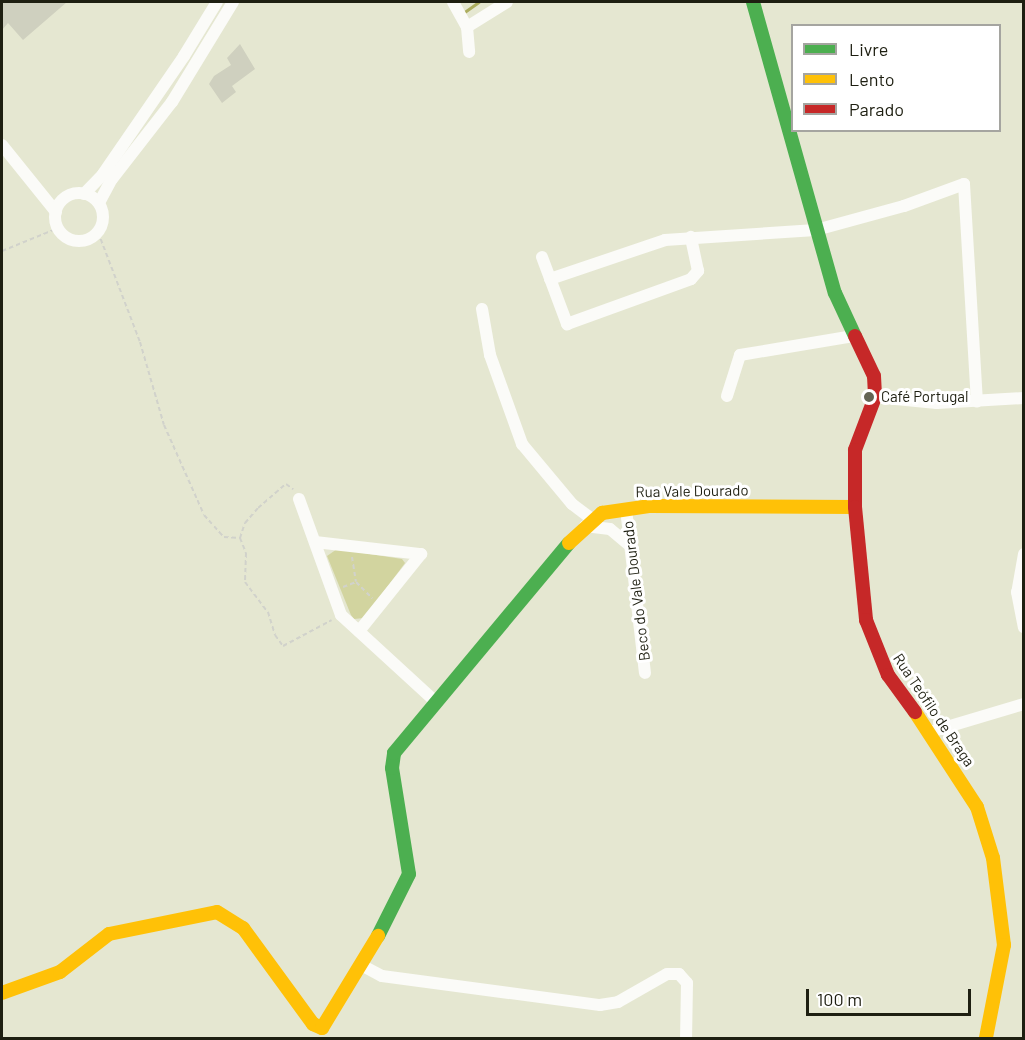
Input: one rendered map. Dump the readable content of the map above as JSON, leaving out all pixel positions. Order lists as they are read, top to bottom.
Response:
{
  "streets": {
    "street": ["Rua Vale Dourado", "Beco do Vale Dourado", "Rua Teófilo de Braga"]
  },
  "crossings": [
    ["Rua Vale Dourado", "Beco do Vale Dourado"],
    ["Rua Vale Dourado", "Rua Teófilo de Braga"]
  ],
  "places": ["Café Portugal"],
  "legend": ["Livre", "Lento", "Parado"],
  "scale_bar": "100 m"
}
